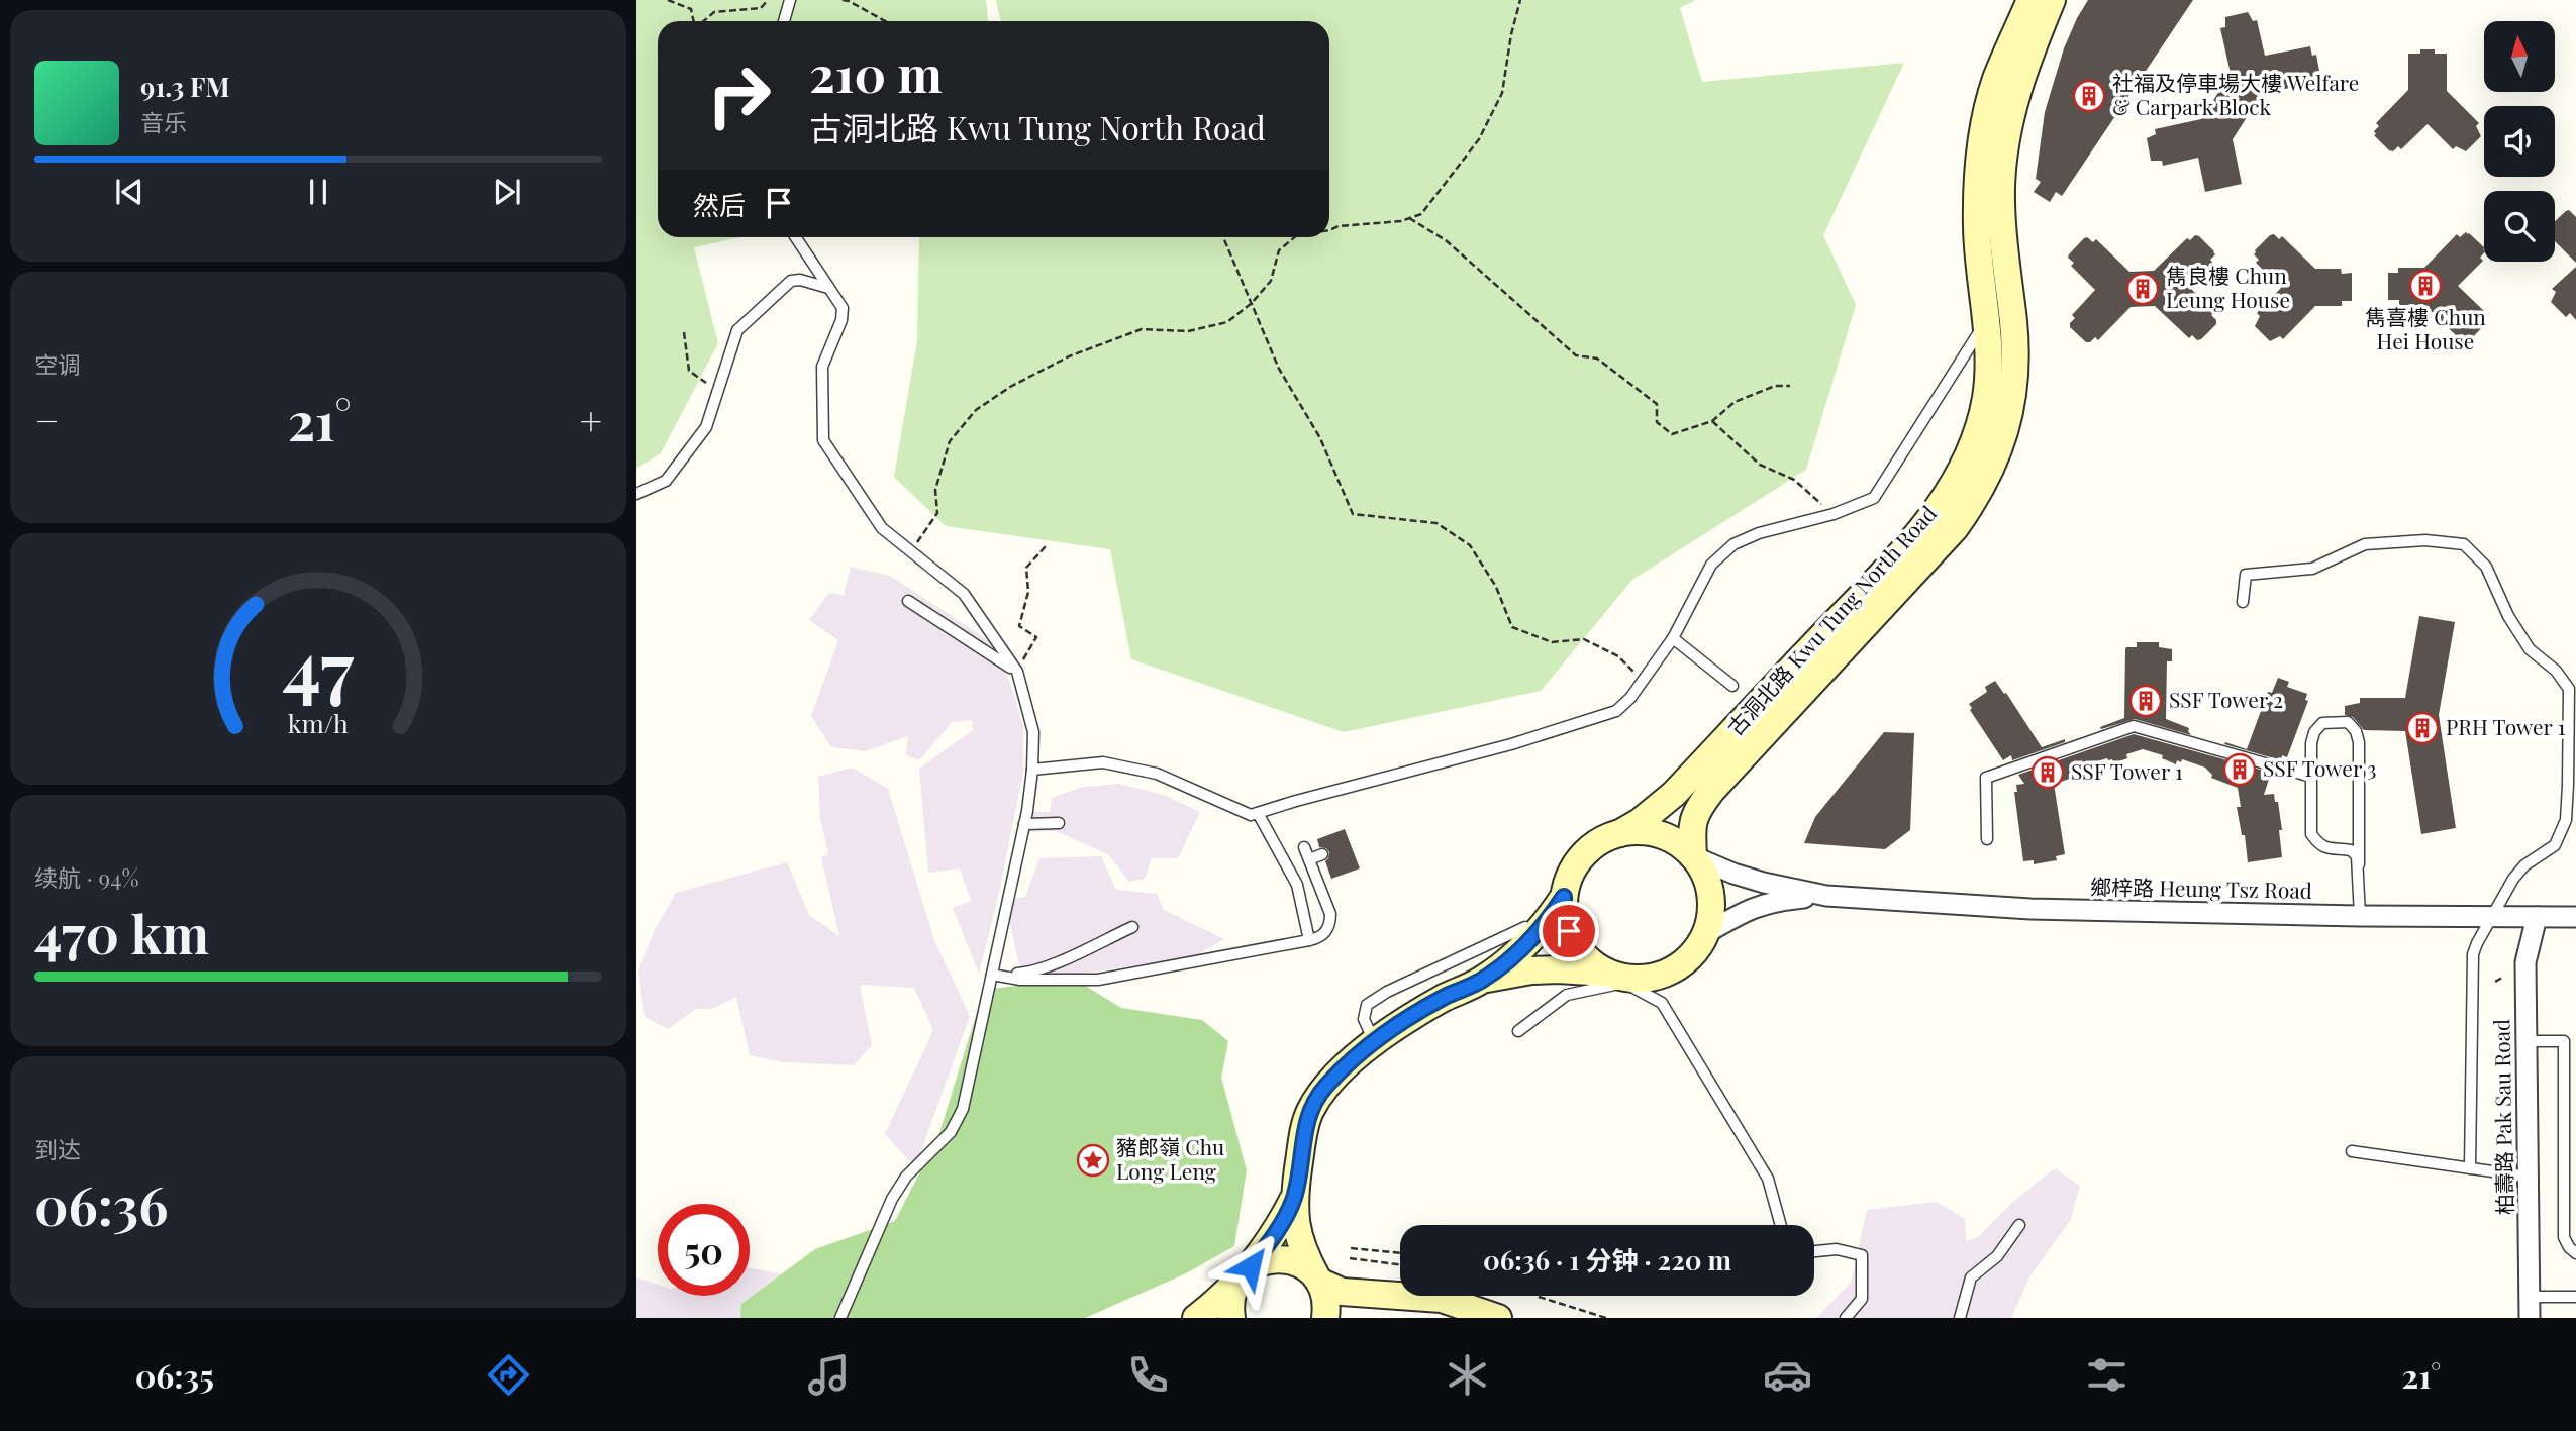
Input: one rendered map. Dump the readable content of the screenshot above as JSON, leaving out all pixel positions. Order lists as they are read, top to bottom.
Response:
{
  "streets": {
    "main road": ["古洞北路 Kwu Tung North Road"],
    "street": ["鄉梓路 Heung Tsz Road", "柏壽路 Pak Sau Road"]
  },
  "crossings": [
    ["古洞北路 Kwu Tung North Road", "鄉梓路 Heung Tsz Road"],
    ["鄉梓路 Heung Tsz Road", "柏壽路 Pak Sau Road"]
  ],
  "places": {
    "building": [
      "社福及停車場大樓 Welfare & Carpark Block",
      "雋喜樓 Chun Hei House",
      "雋良樓 Chun Leung House",
      "SSF Tower 2",
      "PRH Tower 1",
      "SSF Tower 3",
      "SSF Tower 1"
    ],
    "place": ["豬郎嶺 Chu Long Leng"]
  },
  "north": "top",
  "page": {
    "turn": ["210 m", "古洞北路 Kwu Tung North Road"],
    "song": ["91.3 FM", "音乐"],
    "then": "然后",
    "tile": [
      "空调",
      ["续航 · 94%", "470 km"],
      ["到达", "06:36"]
    ],
    "heat": ["−", "21°", "+"],
    "limit": "50",
    "trip": "06:36 · 1 分钟 · 220 m",
    "tabs": ["06:35", "21°"],
    "gauge": ["47", "km/h"]
  }
}
